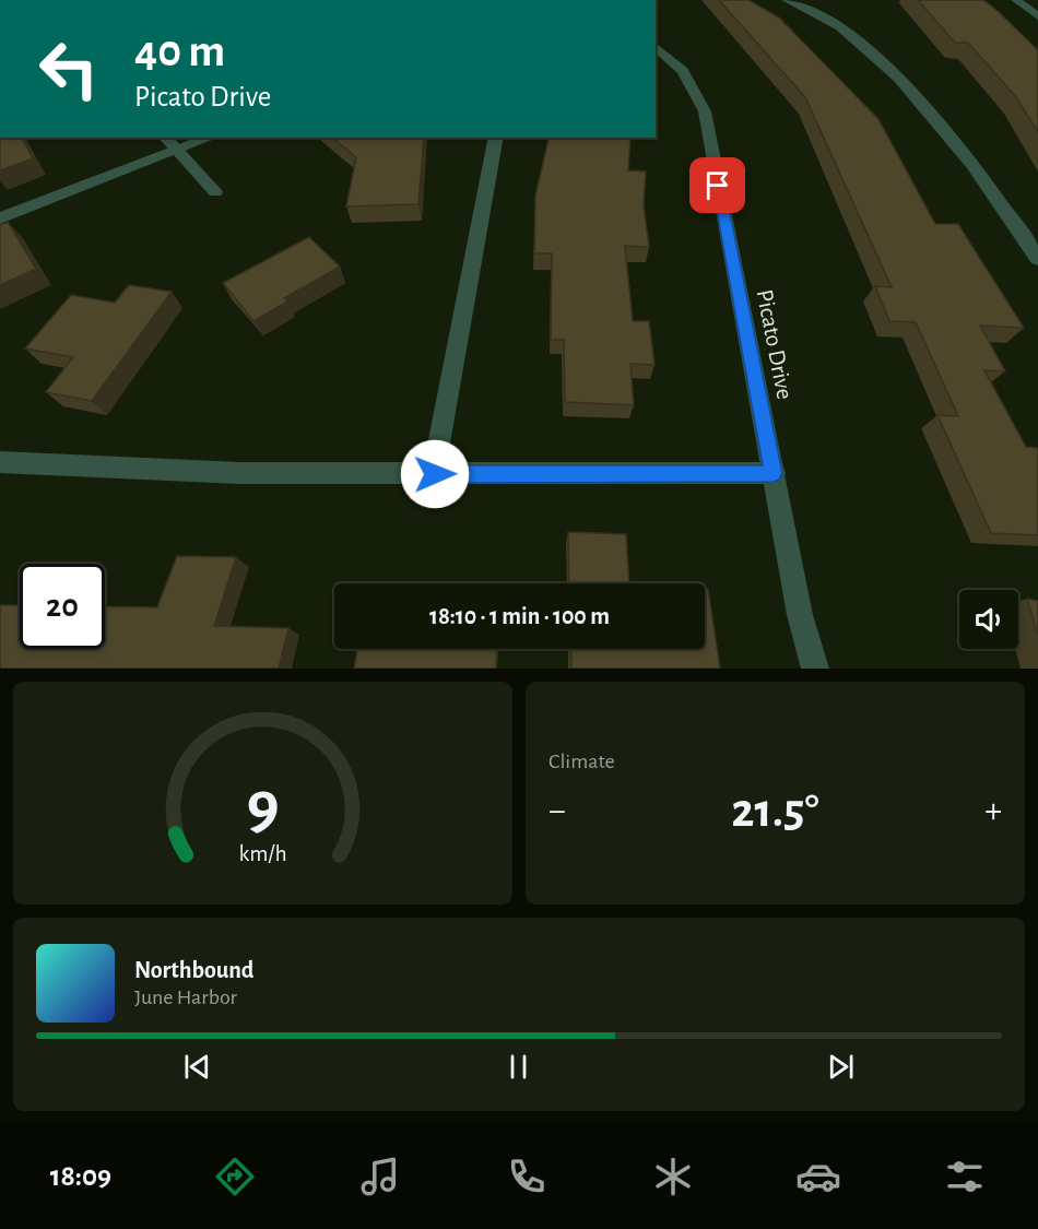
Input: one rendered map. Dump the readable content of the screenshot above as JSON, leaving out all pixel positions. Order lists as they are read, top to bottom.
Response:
{
  "streets": {
    "street": ["Picato Drive"]
  },
  "page": {
    "turn": ["40 m", "Picato Drive"],
    "limit": "20",
    "trip": "18:10 · 1 min · 100 m",
    "tile": "Climate",
    "heat": ["−", "21.5°", "+"],
    "song": ["Northbound", "June Harbor"],
    "tabs": "18:09",
    "gauge": ["9", "km/h"]
  }
}
